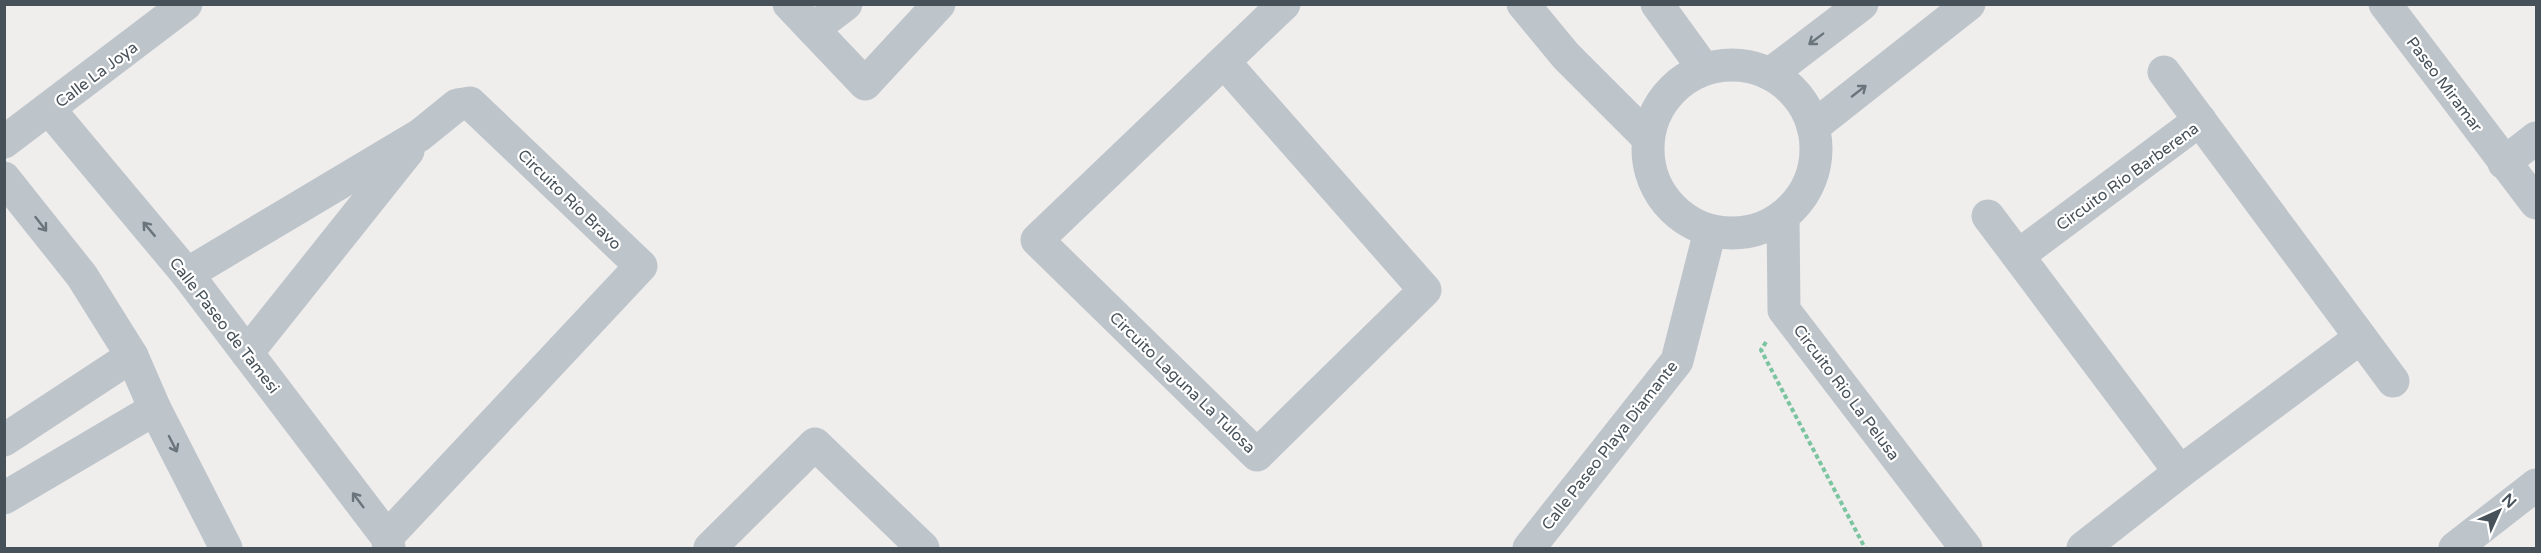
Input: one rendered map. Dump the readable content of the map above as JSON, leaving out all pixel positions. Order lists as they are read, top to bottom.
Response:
{
  "streets": {
    "street": [
      "Calle La Joya",
      "Paseo Miramar",
      "Circuito Río Barberena",
      "Circuito Río Bravo",
      "Calle Paseo de Tamesi",
      "Circuito Laguna La Tulosa",
      "Circuito Rio La Pelusa",
      "Calle Paseo Playa Diamante"
    ]
  },
  "crossings": [
    ["Calle La Joya", "Calle Paseo de Tamesi"],
    ["Circuito Río Bravo", "Calle Paseo de Tamesi"],
    ["Circuito Rio La Pelusa", "Calle Paseo Playa Diamante"]
  ],
  "north": "top right"
}
